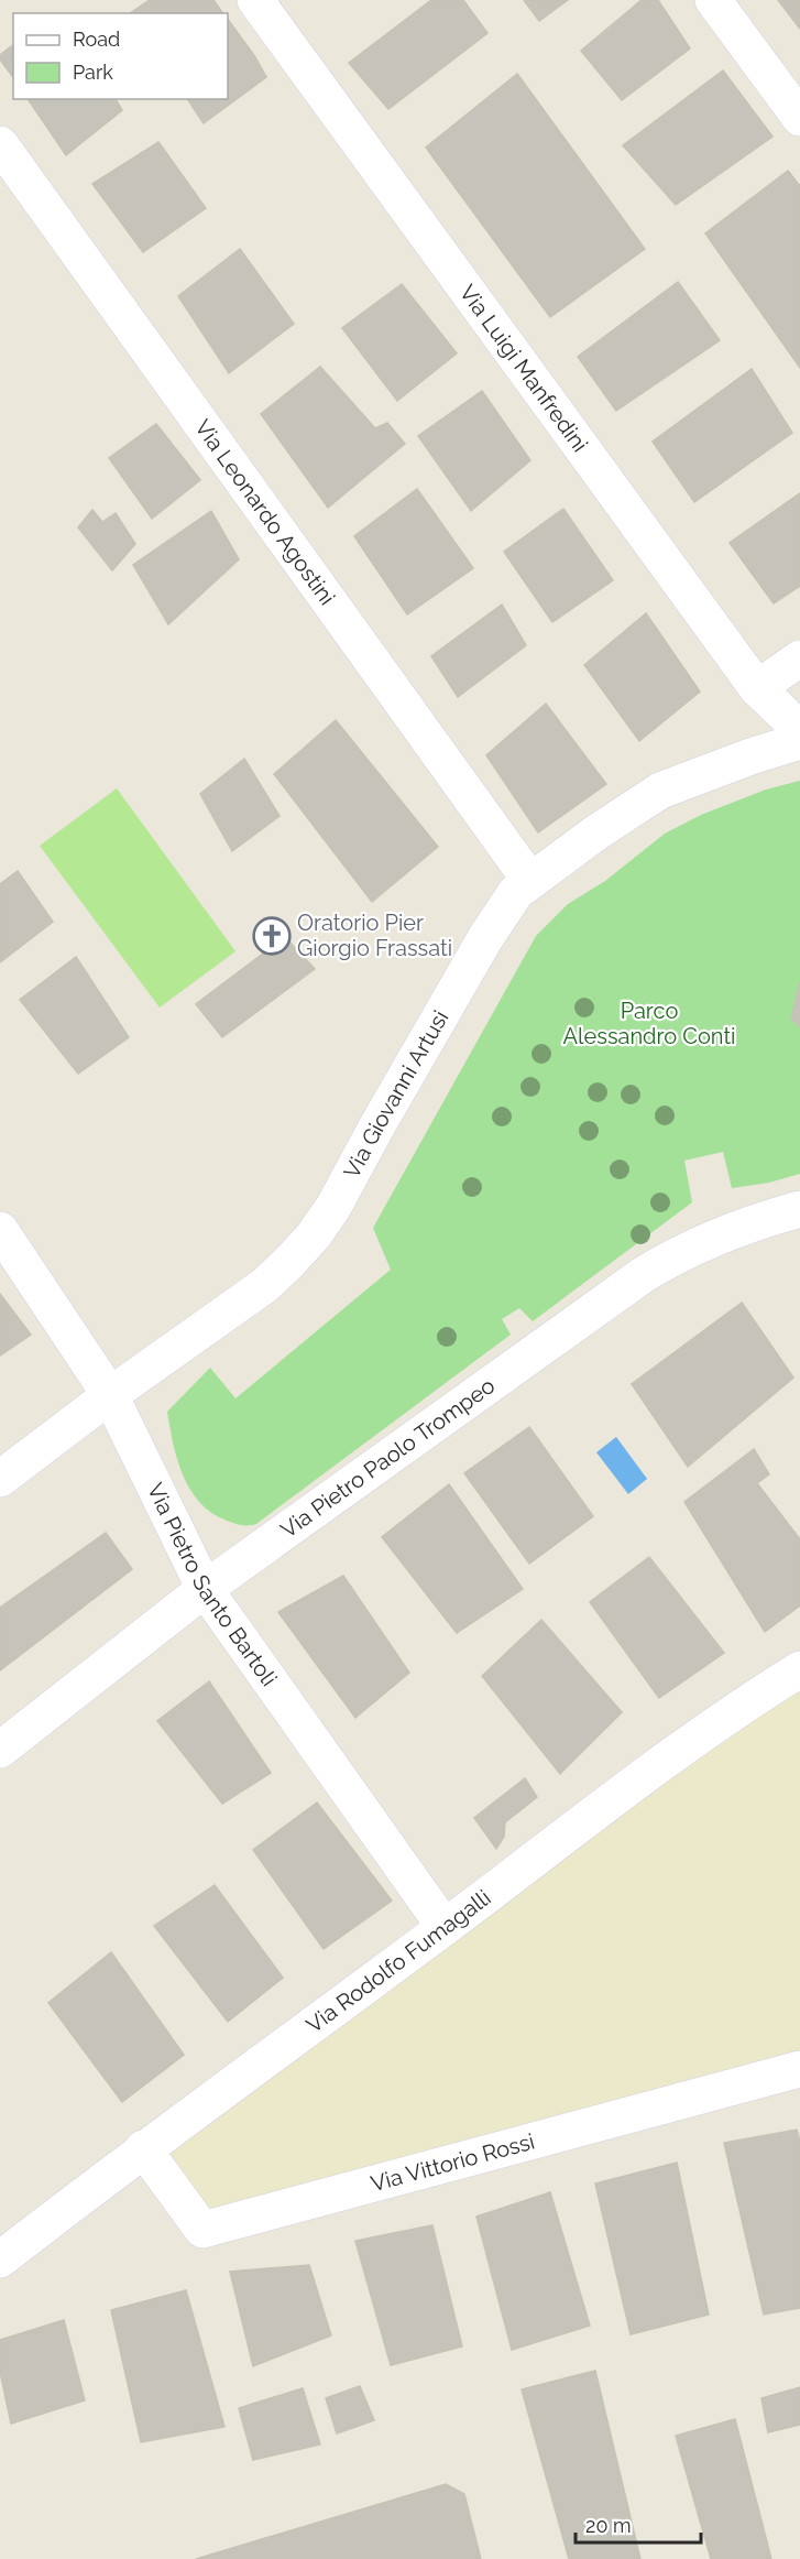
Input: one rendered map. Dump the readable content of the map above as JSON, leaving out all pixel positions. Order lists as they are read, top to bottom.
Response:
{
  "streets": {
    "street": [
      "Via Luigi Manfredini",
      "Via Leonardo Agostini",
      "Via Giovanni Artusi",
      "Via Pietro Paolo Trompeo",
      "Via Pietro Santo Bartoli",
      "Via Rodolfo Fumagalli",
      "Via Vittorio Rossi"
    ]
  },
  "crossings": [
    ["Via Leonardo Agostini", "Via Giovanni Artusi"],
    ["Via Giovanni Artusi", "Via Pietro Santo Bartoli"],
    ["Via Pietro Paolo Trompeo", "Via Pietro Santo Bartoli"],
    ["Via Pietro Santo Bartoli", "Via Rodolfo Fumagalli"],
    ["Via Rodolfo Fumagalli", "Via Vittorio Rossi"]
  ],
  "parks": ["Parco Alessandro Conti"],
  "places": {
    "church": ["Oratorio Pier Giorgio Frassati"]
  },
  "legend": ["Road", "Park"],
  "scale_bar": "20 m"
}
